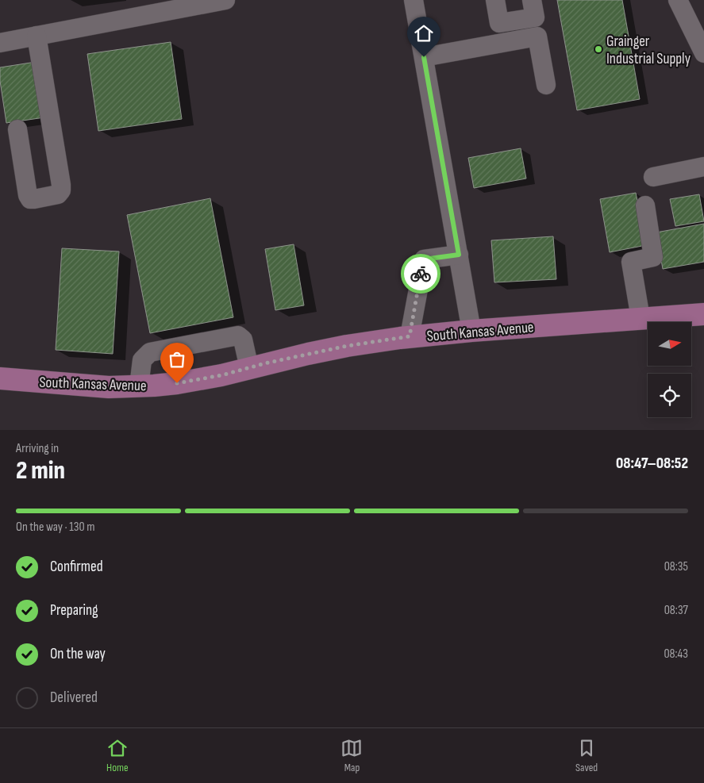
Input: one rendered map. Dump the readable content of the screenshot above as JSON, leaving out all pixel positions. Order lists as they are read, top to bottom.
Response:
{
  "streets": {
    "main road": ["South Kansas Avenue"]
  },
  "places": ["Grainger Industrial Supply"],
  "north": "right",
  "page": {
    "heading": ["2 min", "Arriving in", "08:47–08:52"],
    "bar": "On the way · 130 m",
    "list": [
      ["Confirmed", "08:35"],
      ["Preparing", "08:37"],
      ["On the way", "08:43"],
      "Delivered"
    ],
    "tabs": ["Home", "Map", "Saved"]
  }
}
